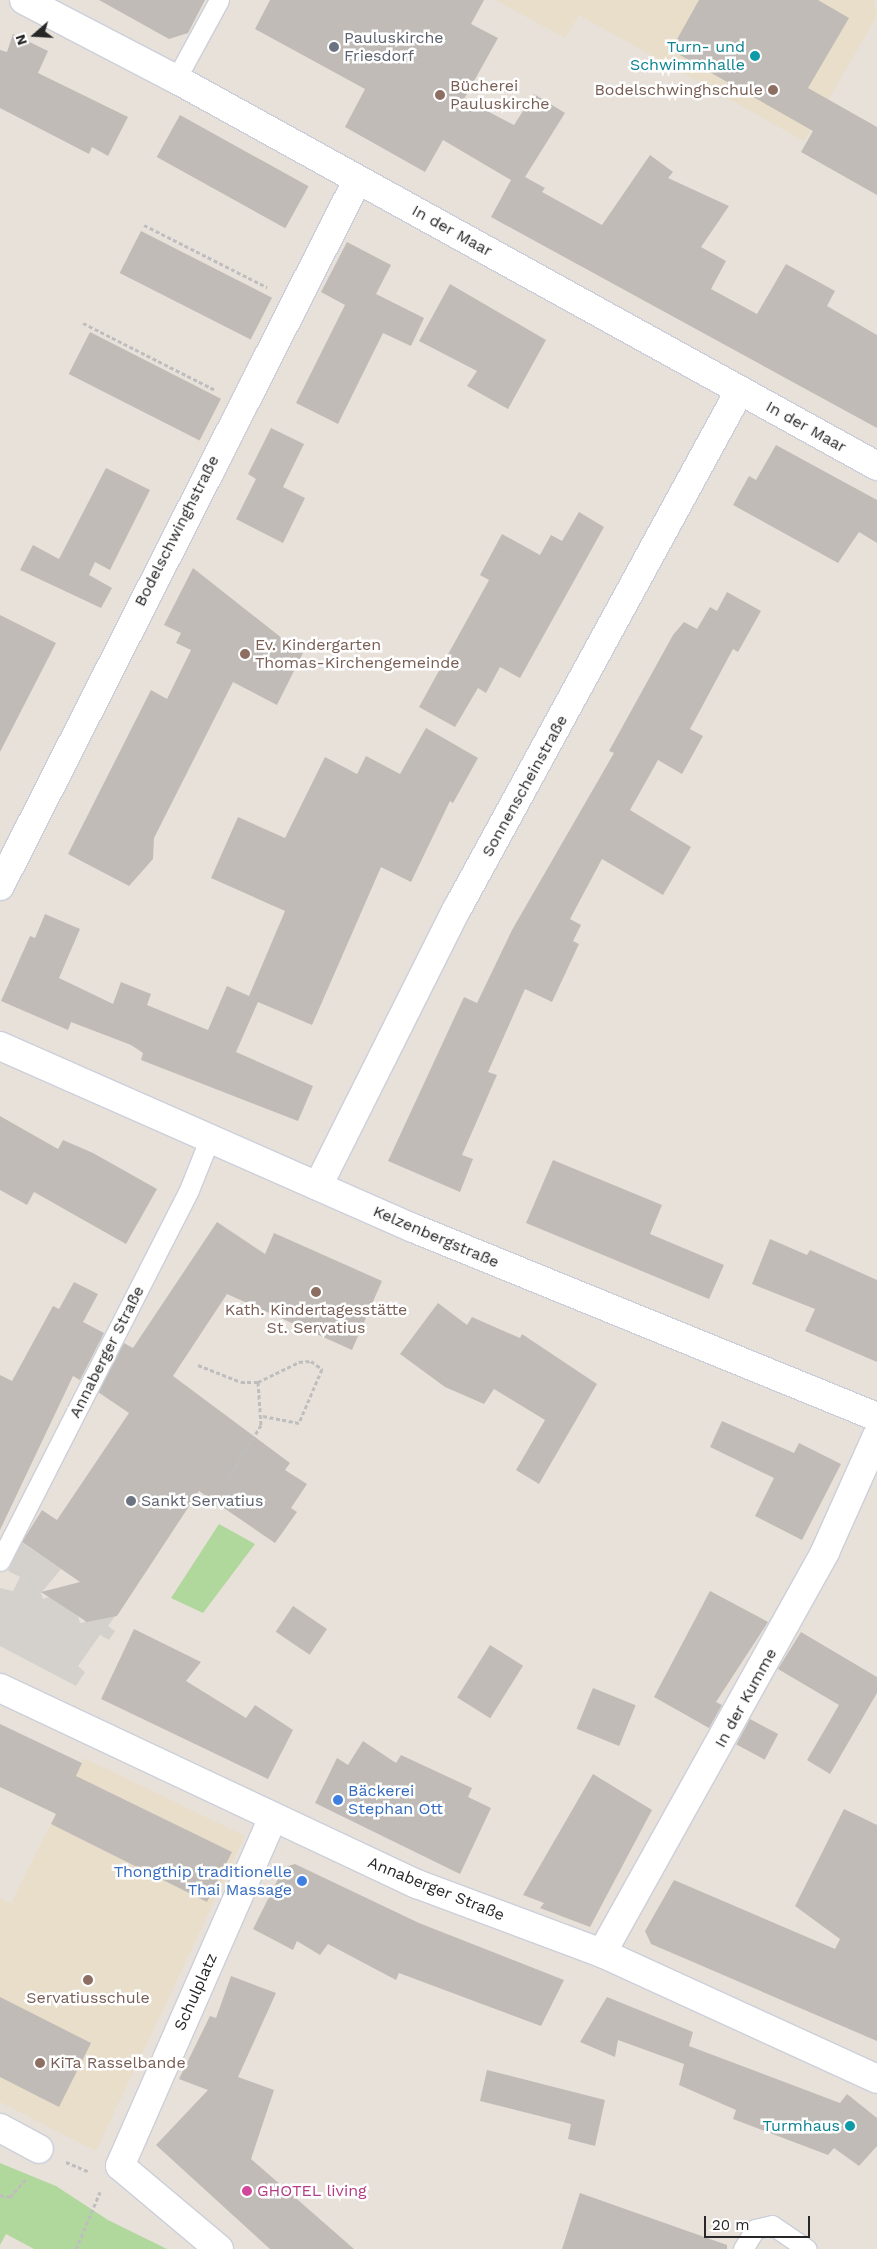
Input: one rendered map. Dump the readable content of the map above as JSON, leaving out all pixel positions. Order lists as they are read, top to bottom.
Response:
{
  "streets": {
    "street": [
      "In der Maar",
      "Bodelschwinghstraße",
      "Sonnenscheinstraße",
      "Kelzenbergstraße",
      "Annaberger Straße",
      "In der Kumme",
      "Schulplatz"
    ]
  },
  "crossings": [
    ["In der Maar", "Bodelschwinghstraße"],
    ["In der Maar", "Sonnenscheinstraße"],
    ["Sonnenscheinstraße", "Kelzenbergstraße"],
    ["Kelzenbergstraße", "Annaberger Straße"],
    ["Annaberger Straße", "In der Kumme"],
    ["Annaberger Straße", "Schulplatz"]
  ],
  "places": [
    "Pauluskirche Friesdorf",
    "Turn- und Schwimmhalle",
    "Bodelschwinghschule",
    "Bücherei Pauluskirche",
    "Ev. Kindergarten Thomas-Kirchengemeinde",
    "Kath. Kindertagesstätte St. Servatius",
    "Sankt Servatius",
    "Bäckerei Stephan Ott",
    "Thongthip traditionelle Thai Massage",
    "Servatiusschule",
    "KiTa Rasselbande",
    "Turmhaus",
    "GHOTEL living"
  ],
  "scale_bar": "20 m",
  "north": "left"
}
